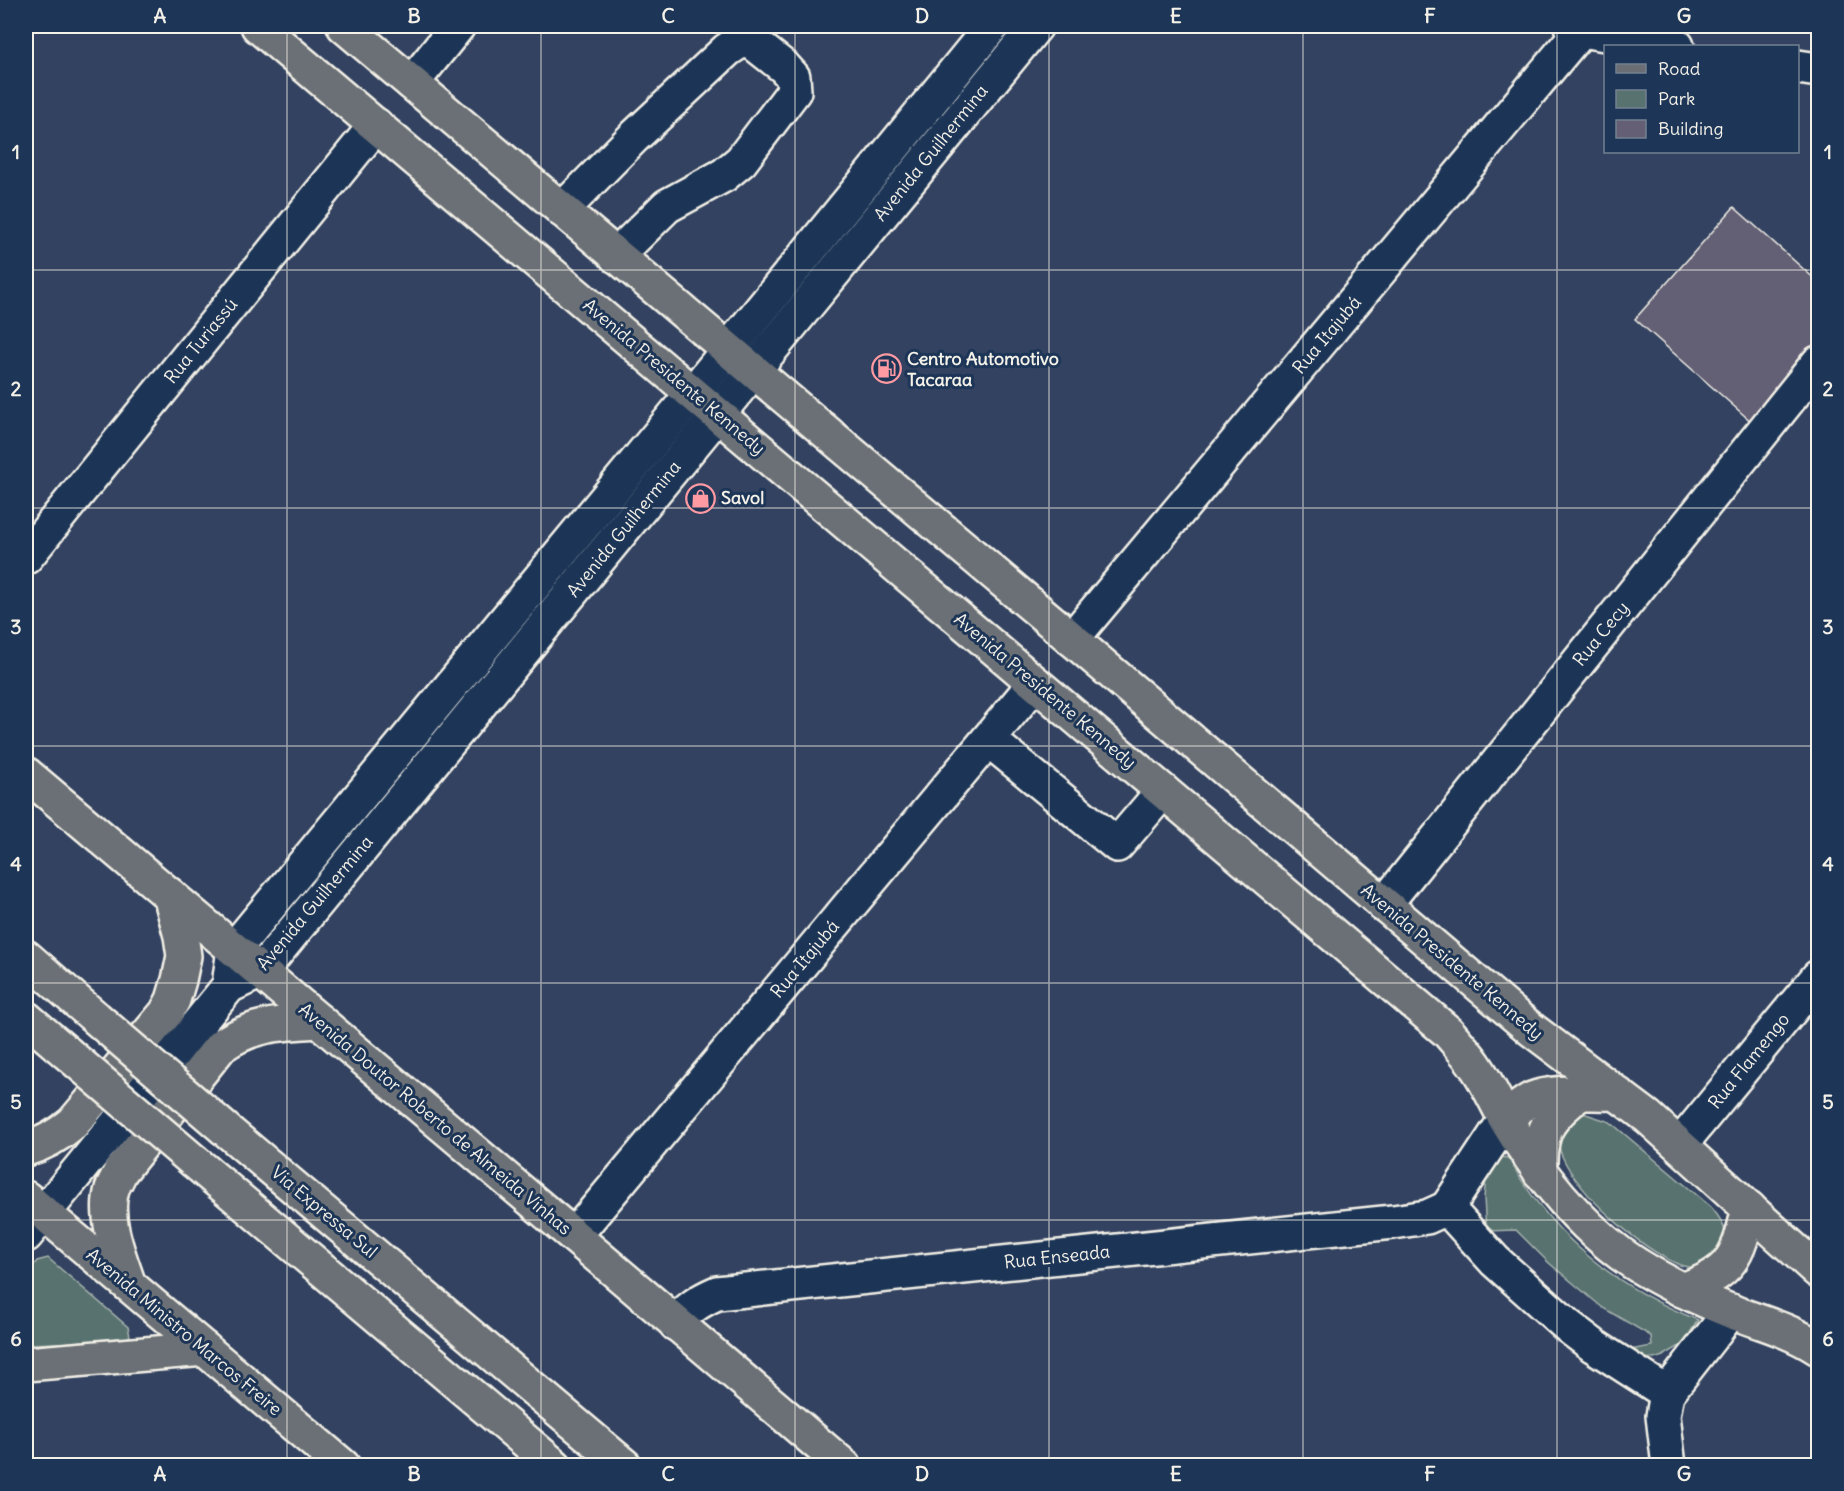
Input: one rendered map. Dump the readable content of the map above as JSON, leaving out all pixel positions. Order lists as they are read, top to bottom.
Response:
{
  "streets": {
    "main road": [
      "Avenida Presidente Kennedy",
      "Avenida Doutor Roberto de Almeida Vinhas",
      "Via Expressa Sul",
      "Avenida Ministro Marcos Freire"
    ],
    "street": [
      "Avenida Guilhermina",
      "Rua Itajubá",
      "Rua Turiassú",
      "Rua Cecy",
      "Rua Flamengo",
      "Rua Enseada"
    ]
  },
  "crossings": [
    ["Avenida Guilhermina", "Avenida Presidente Kennedy"],
    ["Avenida Guilhermina", "Avenida Doutor Roberto de Almeida Vinhas"],
    ["Rua Itajubá", "Avenida Presidente Kennedy"],
    ["Rua Itajubá", "Avenida Doutor Roberto de Almeida Vinhas"],
    ["Rua Turiassú", "Avenida Presidente Kennedy"],
    ["Avenida Presidente Kennedy", "Rua Cecy"],
    ["Avenida Presidente Kennedy", "Rua Flamengo"],
    ["Avenida Doutor Roberto de Almeida Vinhas", "Rua Enseada"]
  ],
  "places": {
    "fuel station": ["Centro Automotivo Tacaraa"],
    "shop": ["Savol"]
  },
  "legend": ["Road", "Park", "Building"],
  "grid": {
    "columns": [
      "A",
      "B",
      "C",
      "D",
      "E",
      "F",
      "G"
    ],
    "rows": [
      "1",
      "2",
      "3",
      "4",
      "5",
      "6"
    ]
  }
}
